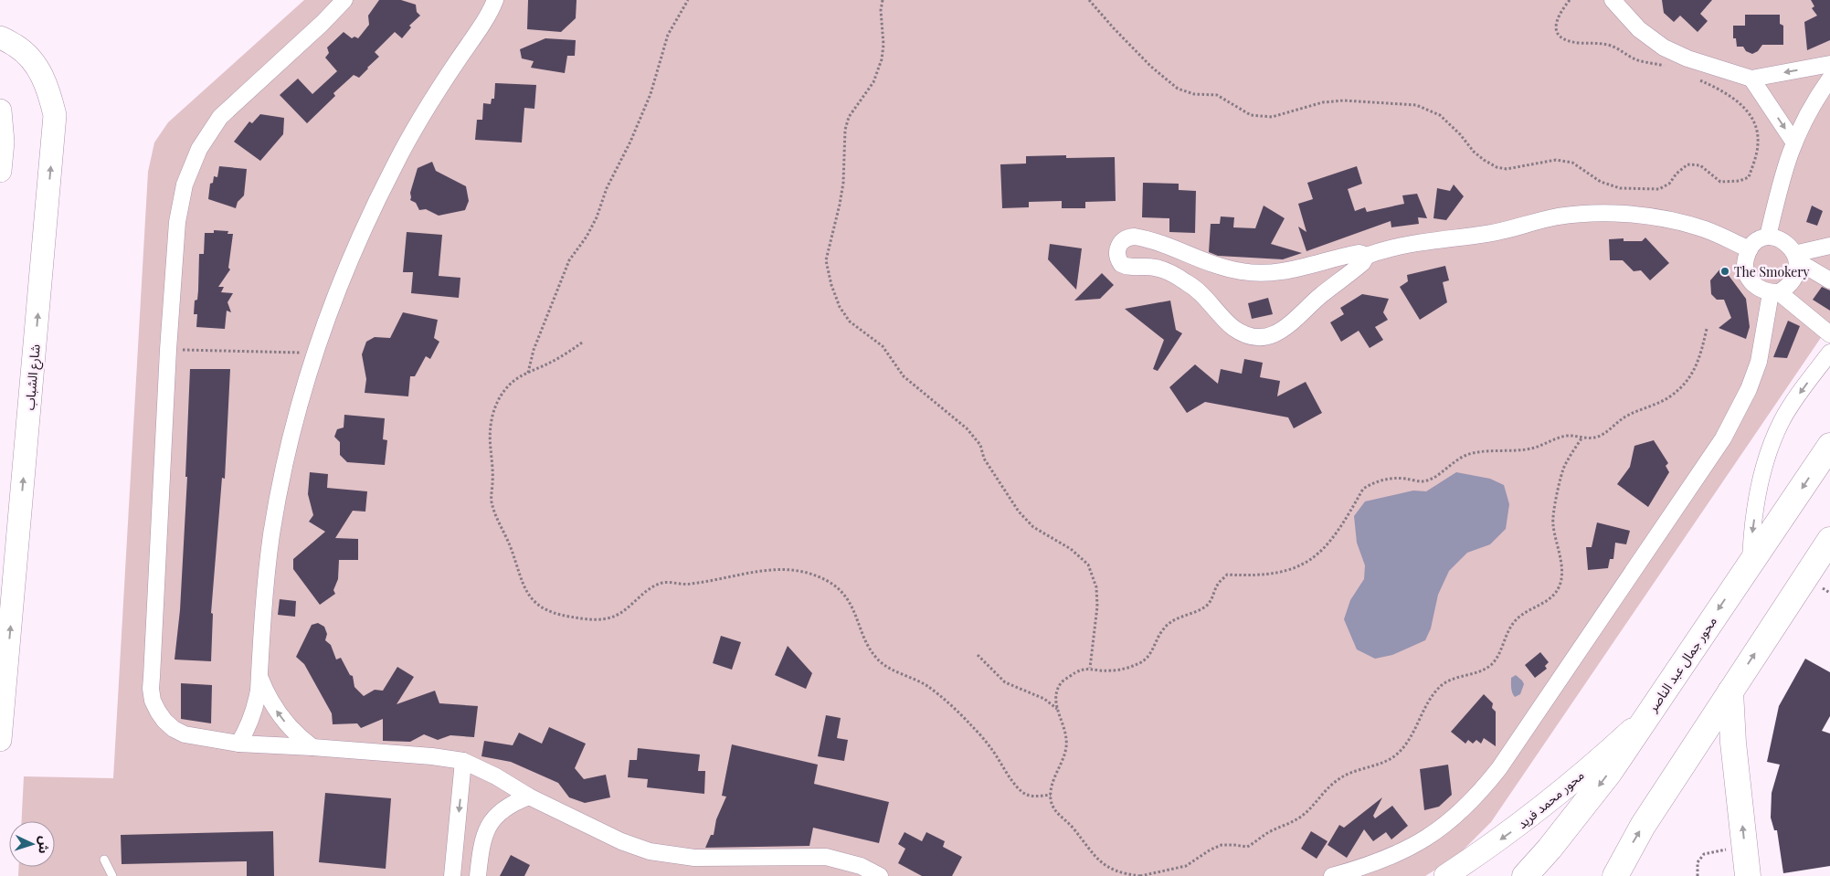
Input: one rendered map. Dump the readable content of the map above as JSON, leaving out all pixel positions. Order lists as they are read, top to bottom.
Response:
{
  "streets": {
    "main road": ["محور جمال عبد الناصر"],
    "street": ["شارع الشباب", "محور محمد فريد"]
  },
  "crossings": [
    ["محور جمال عبد الناصر", "محور محمد فريد"]
  ],
  "one_way": ["شارع الشباب"],
  "places": ["The Smokery"],
  "north": "right"
}
